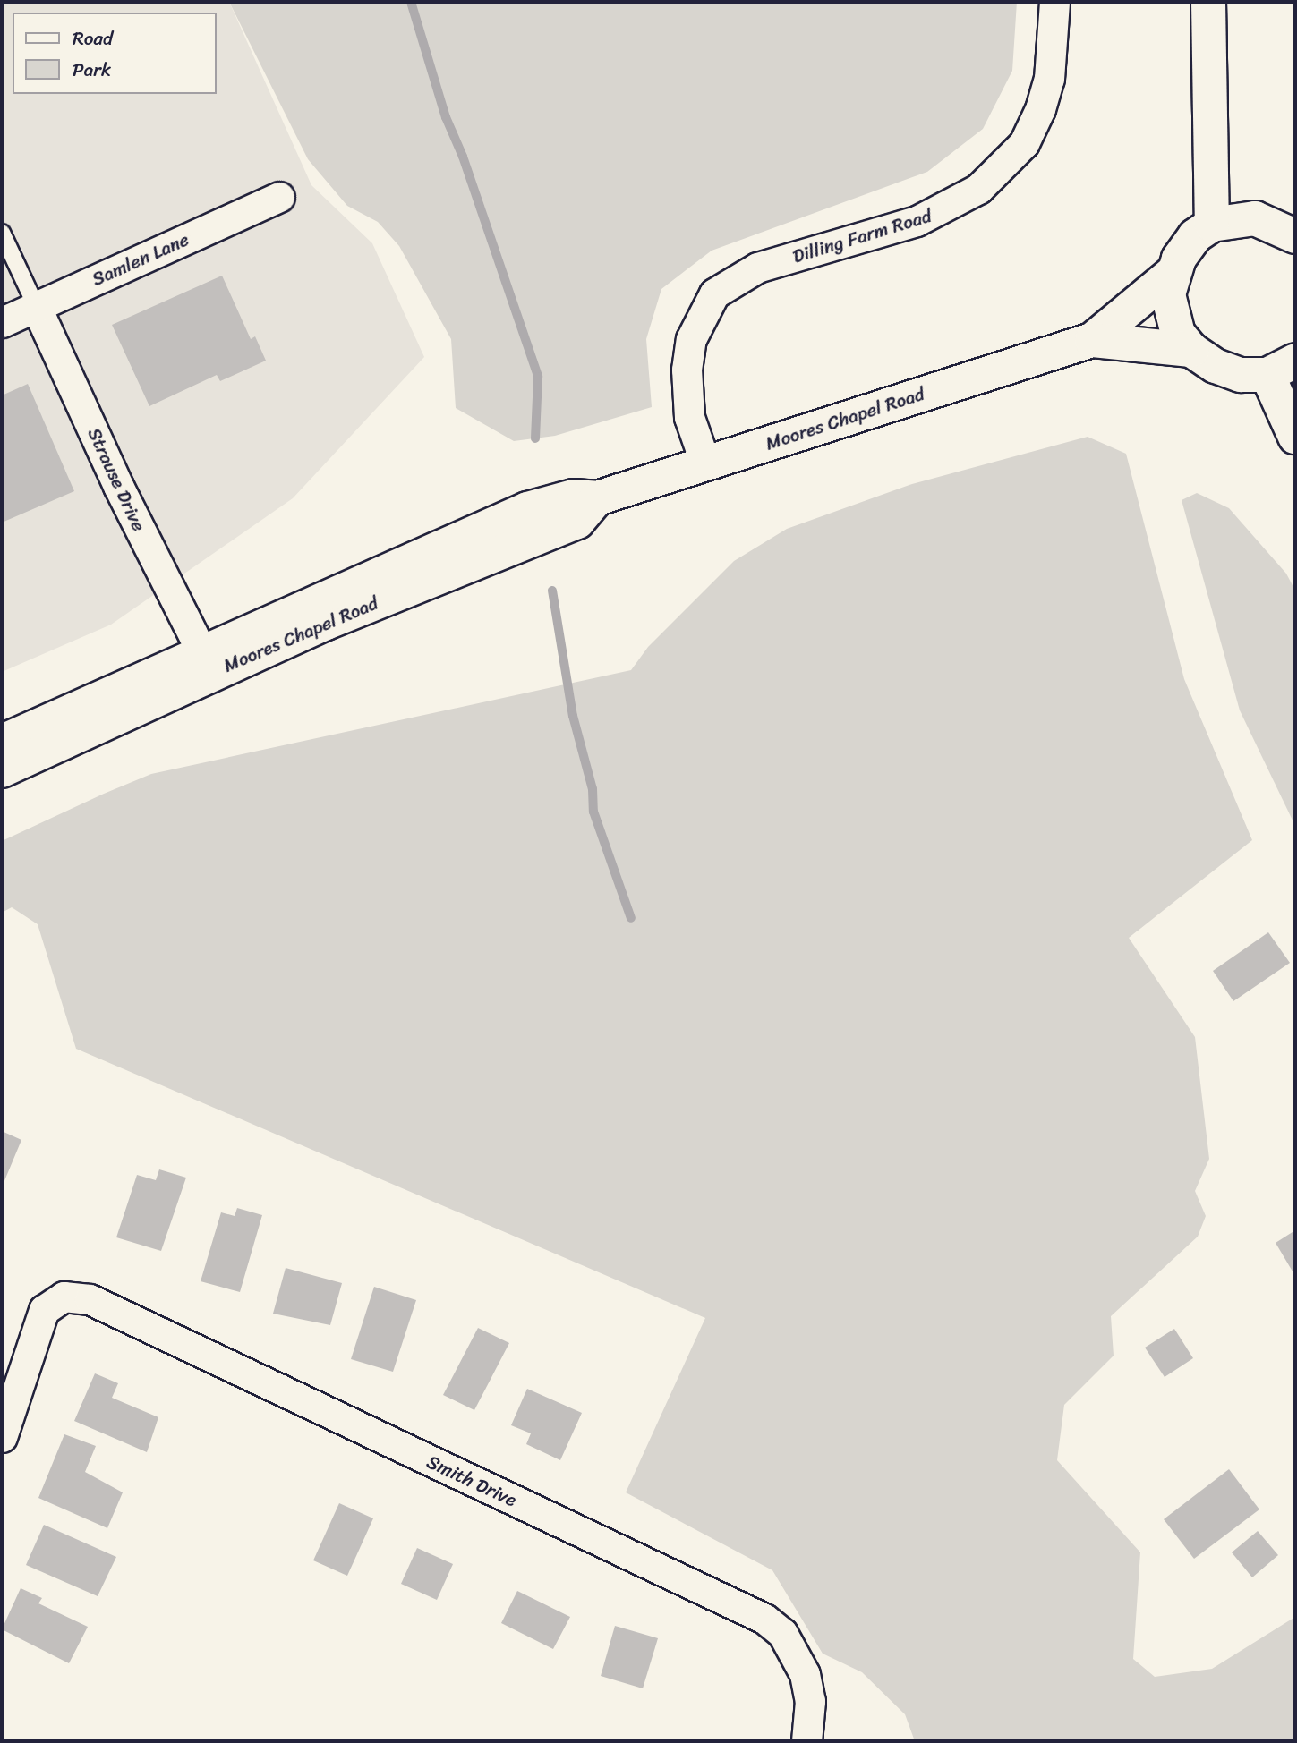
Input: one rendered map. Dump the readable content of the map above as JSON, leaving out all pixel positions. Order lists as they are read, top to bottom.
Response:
{
  "streets": {
    "main road": ["Moores Chapel Road"],
    "street": [
      "Dilling Farm Road",
      "Samlen Lane",
      "Strause Drive",
      "Smith Drive"
    ]
  },
  "crossings": [
    ["Dilling Farm Road", "Moores Chapel Road"],
    ["Samlen Lane", "Strause Drive"],
    ["Moores Chapel Road", "Strause Drive"]
  ],
  "legend": ["Road", "Park"]
}
